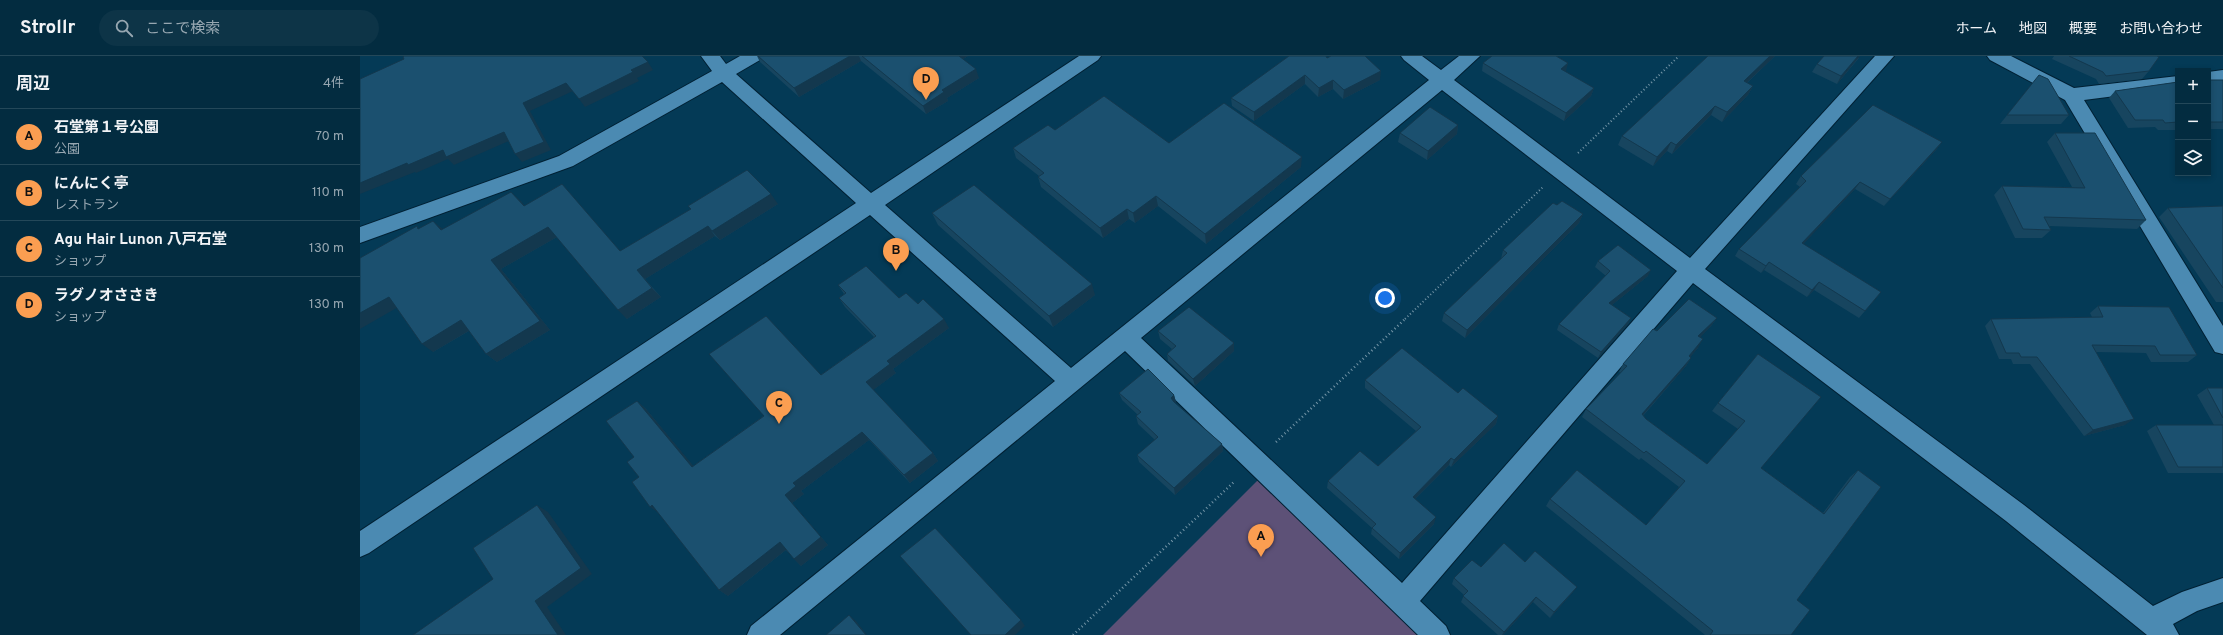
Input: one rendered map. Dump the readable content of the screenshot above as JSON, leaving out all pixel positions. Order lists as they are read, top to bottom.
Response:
{
  "page": {
    "header": "Strollr",
    "search": "ここで検索",
    "nav": [
      "ホーム",
      "地図",
      "概要",
      "お問い合わせ"
    ],
    "heading": ["周辺", "4件"],
    "pins": [
      "D",
      "B",
      "C",
      "A"
    ],
    "map_buttons": ["+", "−"],
    "list": [
      {
        "mark": "A",
        "name": "石堂第１号公園",
        "note": "公園",
        "value": "70 m"
      },
      {
        "mark": "B",
        "name": "にんにく亭",
        "note": "レストラン",
        "value": "110 m"
      },
      {
        "mark": "C",
        "name": "Agu Hair Lunon 八戸石堂",
        "note": "ショップ",
        "value": "130 m"
      },
      {
        "mark": "D",
        "name": "ラグノオささき",
        "note": "ショップ",
        "value": "130 m"
      }
    ]
  }
}
